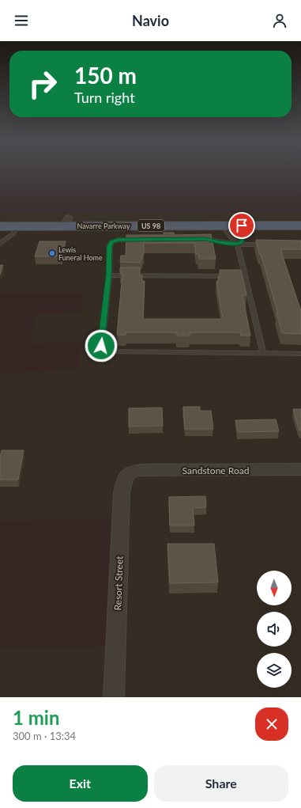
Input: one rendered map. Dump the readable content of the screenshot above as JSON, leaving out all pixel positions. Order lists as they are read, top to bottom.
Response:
{
  "streets": {
    "highway": ["Navarre Parkway", "US 98"],
    "street": ["Sandstone Road", "Resort Street"]
  },
  "crossings": [
    ["Sandstone Road", "Resort Street"]
  ],
  "places": ["Lewis Funeral Home"],
  "north": "bottom",
  "page": {
    "header": "Navio",
    "turn": ["150 m", "Turn right"],
    "heading": ["1 min", "300 m · 13:34"],
    "buttons": ["Exit", "Share"]
  }
}
